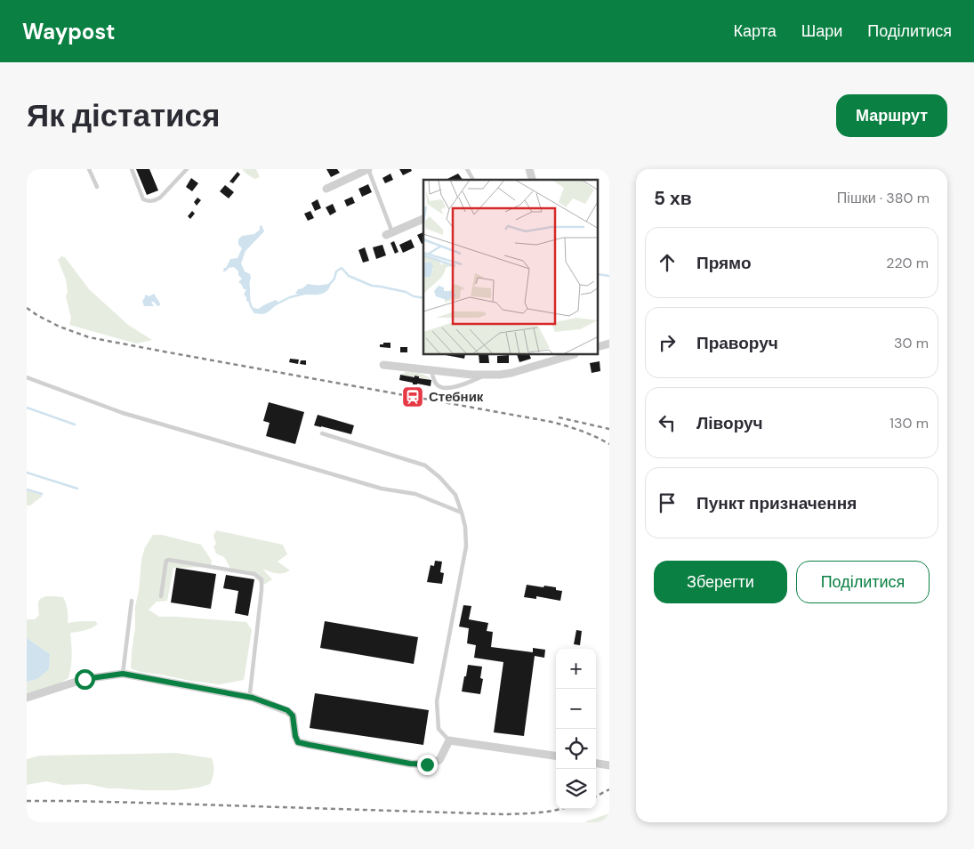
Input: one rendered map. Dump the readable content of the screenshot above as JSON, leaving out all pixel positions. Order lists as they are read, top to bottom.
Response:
{
  "places": {
    "station": ["Стебник"]
  },
  "page": {
    "header": "Waypost",
    "nav": ["Карта", "Шари", "Поділитися"],
    "buttons": [
      "Маршрут",
      ["Зберегти", "Поділитися"]
    ],
    "title": "Як дістатися",
    "heading": ["5 хв", "Пішки · 380 m"],
    "list": [
      ["Прямо", "220 m"],
      ["Праворуч", "30 m"],
      ["Ліворуч", "130 m"],
      "Пункт призначення"
    ],
    "map_buttons": ["+", "−"]
  }
}
